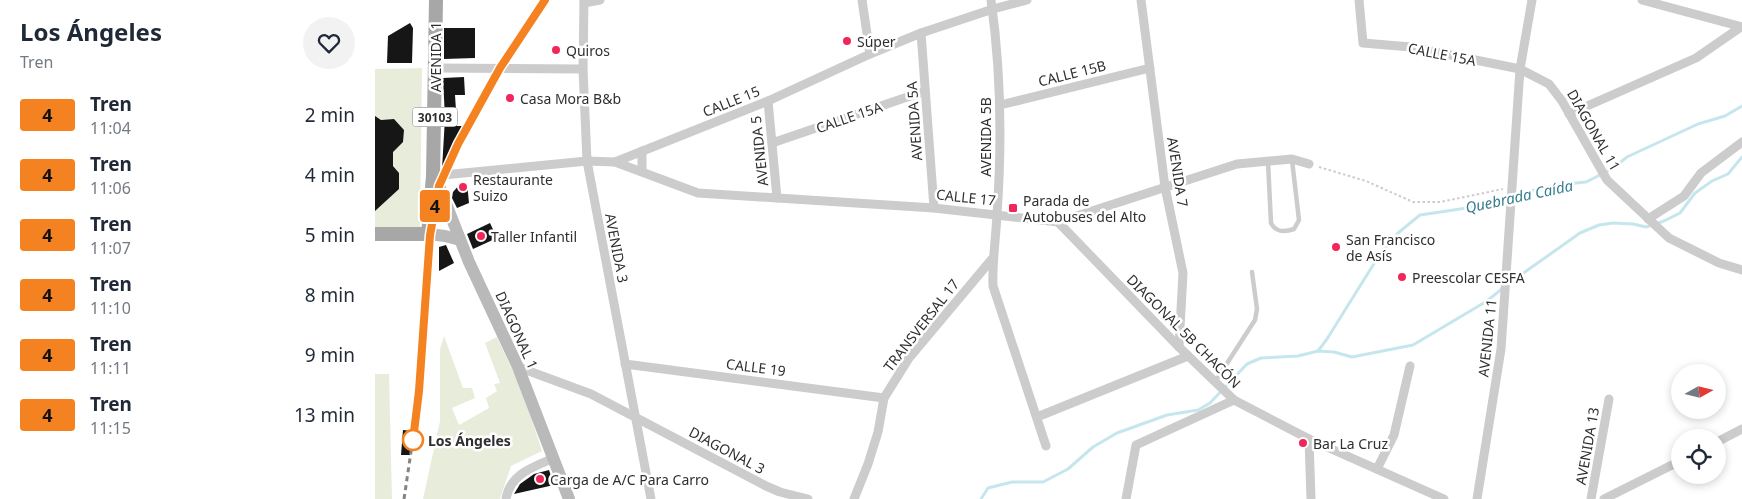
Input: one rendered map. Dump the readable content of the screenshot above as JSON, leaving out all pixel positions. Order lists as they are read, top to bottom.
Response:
{
  "streets": {
    "main road": ["AVENIDA 1", "30103", "DIAGONAL 1"],
    "street": [
      "CALLE 15A",
      "CALLE 15B",
      "CALLE 15",
      "AVENIDA 5A",
      "DIAGONAL 11",
      "AVENIDA 5B",
      "AVENIDA 5",
      "AVENIDA 7",
      "CALLE 17",
      "AVENIDA 3",
      "TRANSVERSAL 17",
      "DIAGONAL 5B CHACÓN",
      "AVENIDA 11",
      "CALLE 19",
      "AVENIDA 13",
      "DIAGONAL 3"
    ]
  },
  "crossings": [
    ["CALLE 15A", "AVENIDA 5A"],
    ["CALLE 15A", "DIAGONAL 11"],
    ["CALLE 15A", "AVENIDA 5"],
    ["CALLE 15A", "AVENIDA 11"],
    ["AVENIDA 1", "CALLE 15"],
    ["AVENIDA 1", "DIAGONAL 1"],
    ["CALLE 15B", "AVENIDA 5B"],
    ["CALLE 15B", "AVENIDA 7"],
    ["CALLE 15", "AVENIDA 5A"],
    ["CALLE 15", "AVENIDA 5B"],
    ["CALLE 15", "AVENIDA 5"],
    ["CALLE 15", "CALLE 17"],
    ["CALLE 15", "AVENIDA 3"],
    ["CALLE 15", "DIAGONAL 1"],
    ["AVENIDA 5A", "CALLE 17"],
    ["DIAGONAL 11", "AVENIDA 11"],
    ["AVENIDA 5B", "CALLE 17"],
    ["AVENIDA 5B", "TRANSVERSAL 17"],
    ["AVENIDA 5", "CALLE 17"],
    ["AVENIDA 7", "CALLE 17"],
    ["AVENIDA 7", "DIAGONAL 5B CHACÓN"],
    ["CALLE 17", "DIAGONAL 5B CHACÓN"],
    ["AVENIDA 3", "CALLE 19"],
    ["AVENIDA 3", "DIAGONAL 3"],
    ["TRANSVERSAL 17", "CALLE 19"]
  ],
  "water": ["Quebrada Caída"],
  "places": {
    "other": [
      "Súper",
      "Quiros",
      "Casa Mora B&b",
      "Restaurante Suizo",
      "Taller Infantil",
      "San Francisco de Asís",
      "Preescolar CESFA",
      "Los Ángeles",
      "Bar La Cruz",
      "Carga de A/C Para Carro"
    ],
    "transit": ["Parada de Autobuses del Alto"]
  },
  "north": "right",
  "page": {
    "heading": ["Los Ángeles", "Tren"],
    "on_map": "4",
    "list": [
      {
        "mark": "4",
        "name": "Tren",
        "note": "11:04",
        "value": "2 min"
      },
      {
        "mark": "4",
        "name": "Tren",
        "note": "11:06",
        "value": "4 min"
      },
      {
        "mark": "4",
        "name": "Tren",
        "note": "11:07",
        "value": "5 min"
      },
      {
        "mark": "4",
        "name": "Tren",
        "note": "11:10",
        "value": "8 min"
      },
      {
        "mark": "4",
        "name": "Tren",
        "note": "11:11",
        "value": "9 min"
      },
      {
        "mark": "4",
        "name": "Tren",
        "note": "11:15",
        "value": "13 min"
      }
    ]
  }
}
